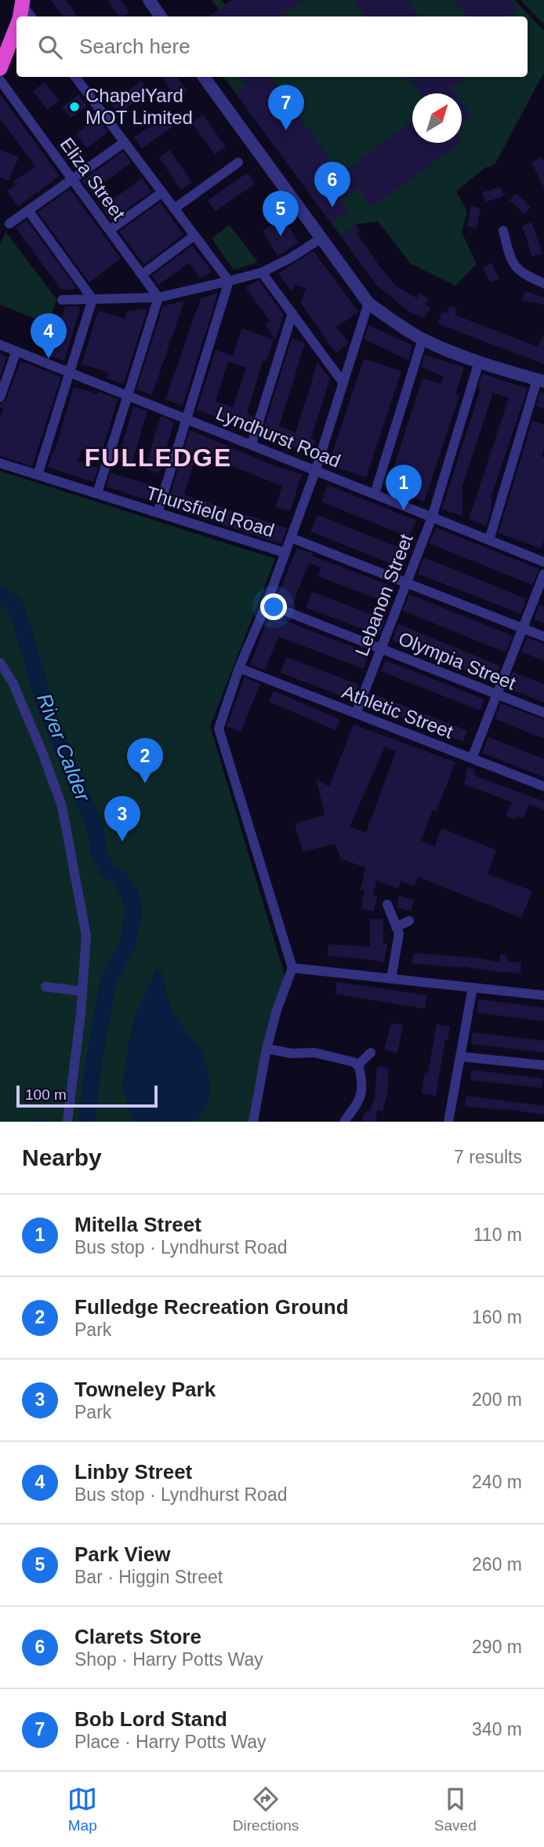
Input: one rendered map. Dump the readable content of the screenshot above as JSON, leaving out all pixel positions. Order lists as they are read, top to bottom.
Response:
{
  "streets": {
    "street": [
      "Eliza Street",
      "Lyndhurst Road",
      "Thursfield Road",
      "Lebanon Street",
      "Olympia Street",
      "Athletic Street"
    ]
  },
  "crossings": [
    ["Lyndhurst Road", "Lebanon Street"],
    ["Lebanon Street", "Olympia Street"],
    ["Lebanon Street", "Athletic Street"]
  ],
  "districts": ["FULLEDGE"],
  "water": ["River Calder"],
  "places": ["ChapelYard MOT Limited"],
  "scale_bar": "100 m",
  "north": "top right",
  "page": {
    "search": "Search here",
    "pins": [
      "7",
      "6",
      "5",
      "4",
      "1",
      "2",
      "3"
    ],
    "scale": "100 m",
    "heading": ["Nearby", "7 results"],
    "list": [
      {
        "mark": "1",
        "name": "Mitella Street",
        "note": "Bus stop · Lyndhurst Road",
        "value": "110 m"
      },
      {
        "mark": "2",
        "name": "Fulledge Recreation Ground",
        "note": "Park",
        "value": "160 m"
      },
      {
        "mark": "3",
        "name": "Towneley Park",
        "note": "Park",
        "value": "200 m"
      },
      {
        "mark": "4",
        "name": "Linby Street",
        "note": "Bus stop · Lyndhurst Road",
        "value": "240 m"
      },
      {
        "mark": "5",
        "name": "Park View",
        "note": "Bar · Higgin Street",
        "value": "260 m"
      },
      {
        "mark": "6",
        "name": "Clarets Store",
        "note": "Shop · Harry Potts Way",
        "value": "290 m"
      },
      {
        "mark": "7",
        "name": "Bob Lord Stand",
        "note": "Place · Harry Potts Way",
        "value": "340 m"
      }
    ],
    "nav": ["Map", "Directions", "Saved"]
  }
}
